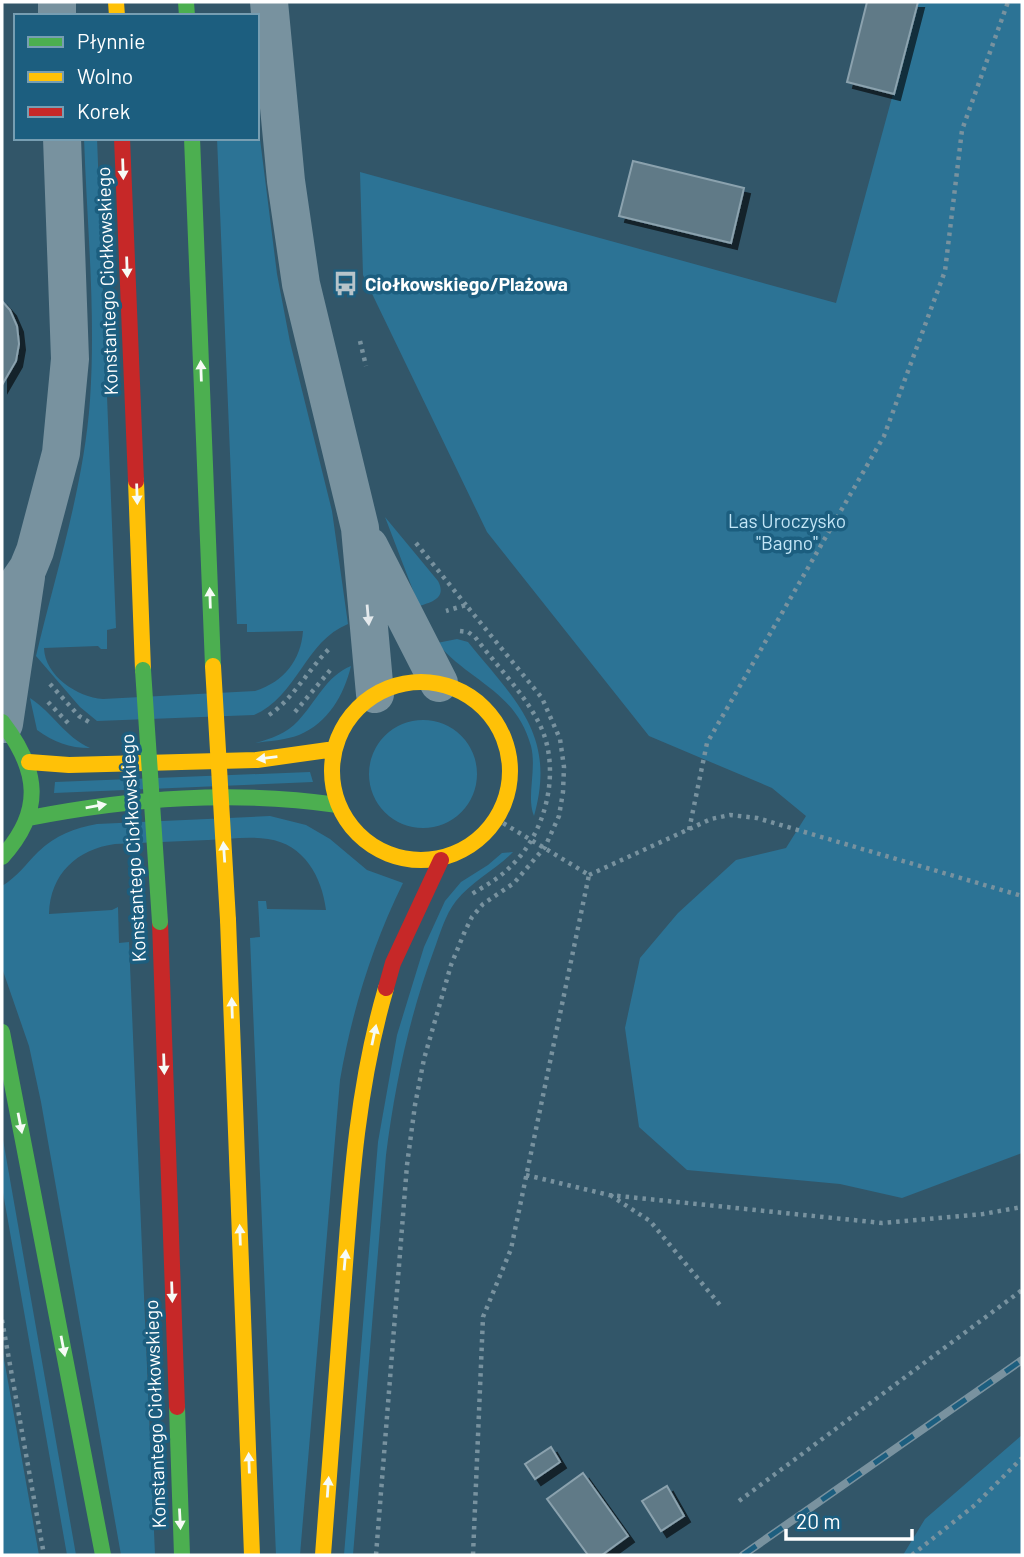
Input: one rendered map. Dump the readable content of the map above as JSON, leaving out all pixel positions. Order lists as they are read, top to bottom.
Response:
{
  "streets": {
    "main road": ["Konstantego Ciołkowskiego"]
  },
  "parks": ["Las Uroczysko \"Bagno\""],
  "places": {
    "bus stop": ["Ciołkowskiego/Plażowa"]
  },
  "legend": ["Płynnie", "Wolno", "Korek"],
  "scale_bar": "20 m"
}
